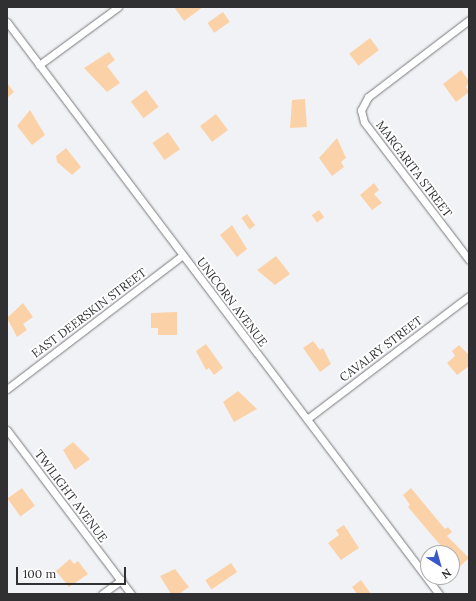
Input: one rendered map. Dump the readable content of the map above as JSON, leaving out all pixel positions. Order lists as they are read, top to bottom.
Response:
{
  "streets": {
    "street": [
      "MARGARITA STREET",
      "UNICORN AVENUE",
      "EAST DEERSKIN STREET",
      "CAVALRY STREET",
      "TWILIGHT AVENUE"
    ]
  },
  "crossings": [
    ["UNICORN AVENUE", "EAST DEERSKIN STREET"],
    ["UNICORN AVENUE", "CAVALRY STREET"]
  ],
  "scale_bar": "100 m",
  "north": "bottom right"
}
